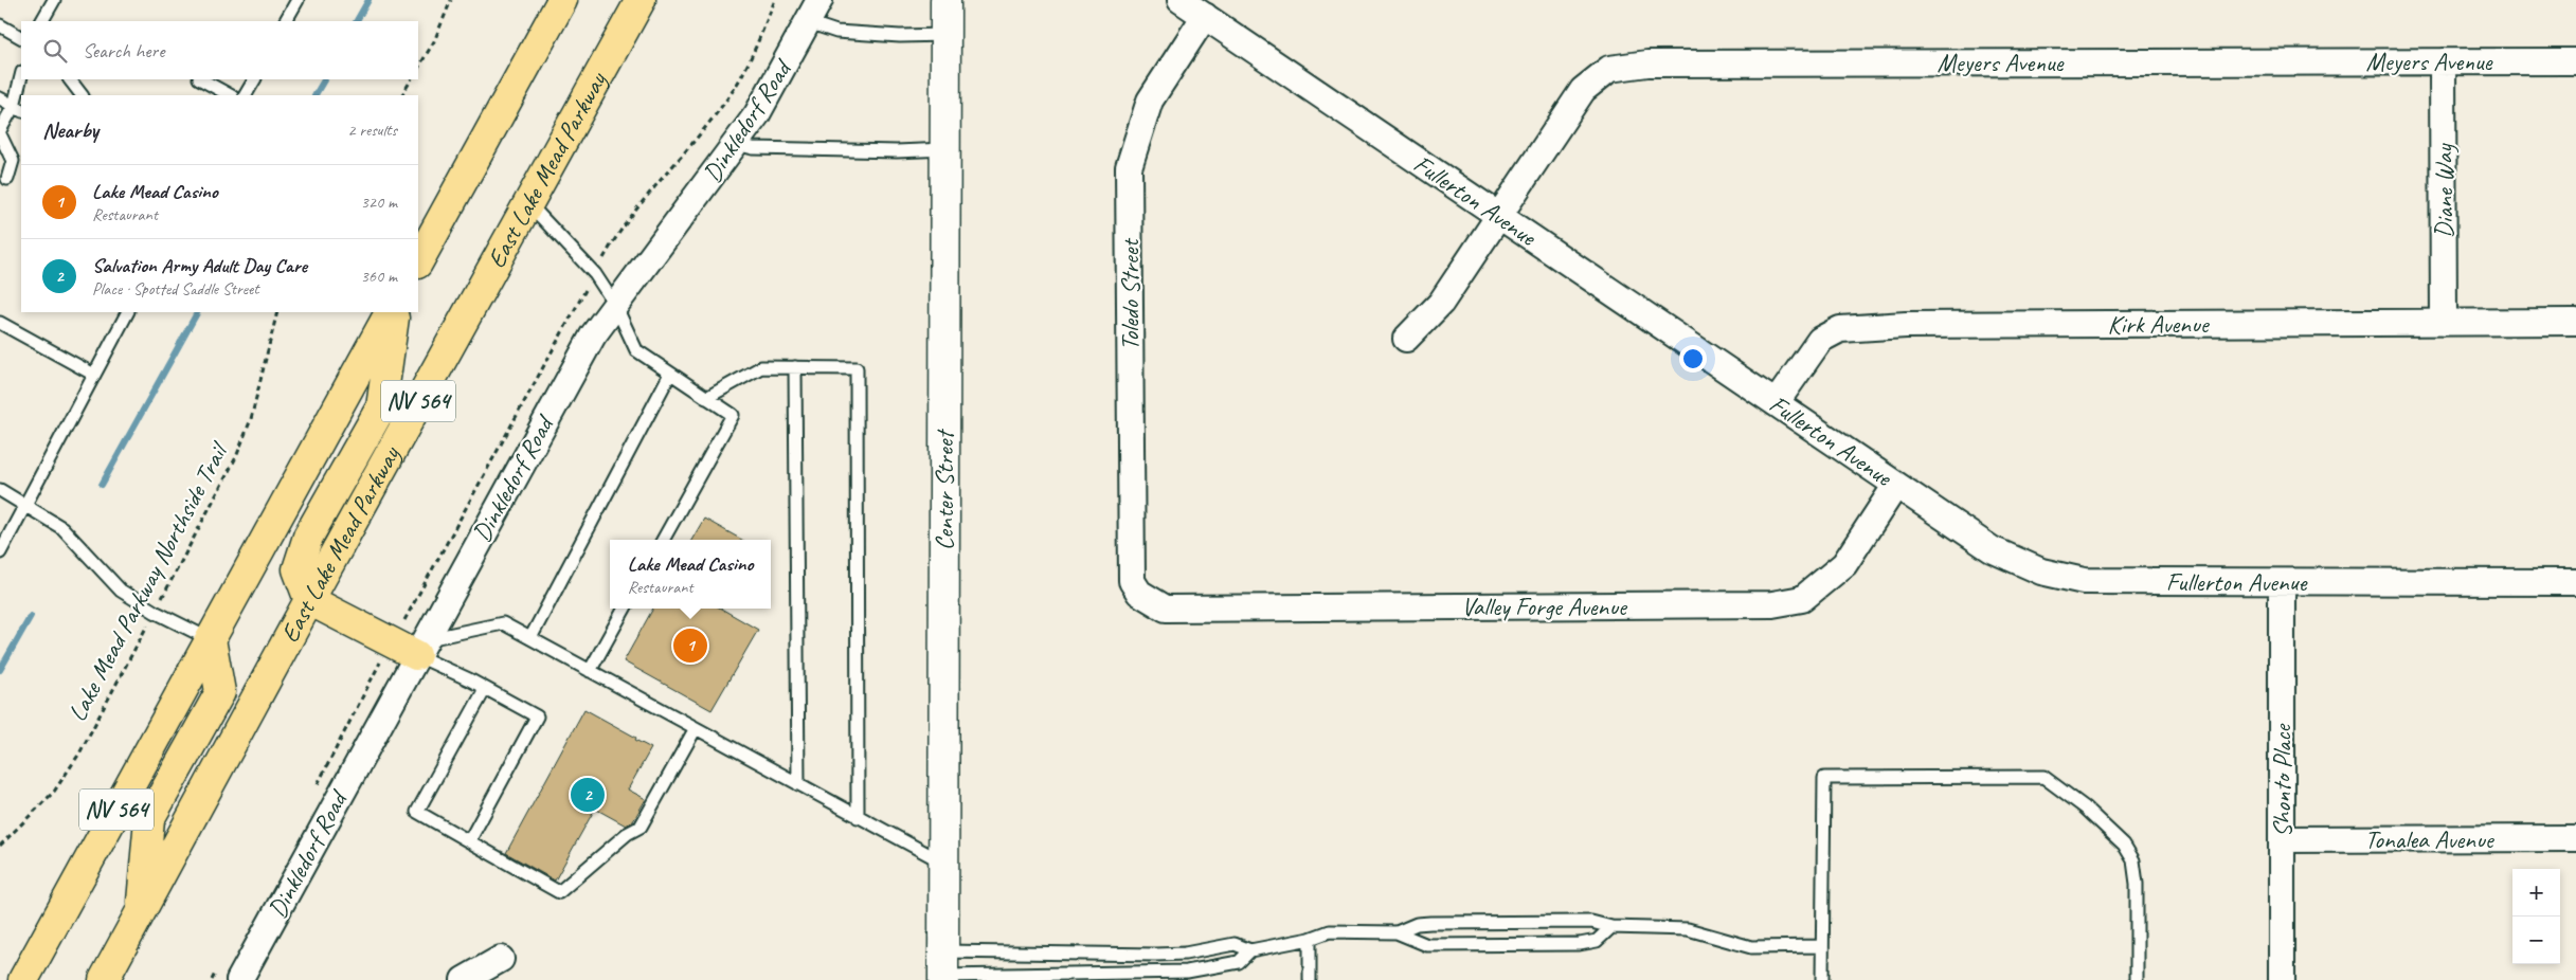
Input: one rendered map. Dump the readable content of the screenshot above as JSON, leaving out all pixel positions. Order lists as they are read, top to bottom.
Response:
{
  "streets": {
    "main road": ["East Lake Mead Parkway", "NV 564"],
    "street": [
      "Meyers Avenue",
      "Dinkledorf Road",
      "Diane Way",
      "Fullerton Avenue",
      "Toledo Street",
      "Kirk Avenue",
      "Center Street",
      "Valley Forge Avenue",
      "Shonto Place",
      "Tonalea Avenue"
    ],
    "path": ["Lake Mead Parkway Northside Trail"]
  },
  "crossings": [
    ["Meyers Avenue", "Diane Way"],
    ["Meyers Avenue", "Fullerton Avenue"],
    ["Diane Way", "Kirk Avenue"],
    ["Fullerton Avenue", "Toledo Street"],
    ["Fullerton Avenue", "Kirk Avenue"],
    ["Fullerton Avenue", "Valley Forge Avenue"],
    ["Fullerton Avenue", "Shonto Place"],
    ["Toledo Street", "Valley Forge Avenue"],
    ["Shonto Place", "Tonalea Avenue"]
  ],
  "page": {
    "search": "Search here",
    "heading": ["Nearby", "2 results"],
    "list": [
      {
        "mark": "1",
        "name": "Lake Mead Casino",
        "note": "Restaurant",
        "value": "320 m"
      },
      {
        "mark": "2",
        "name": "Salvation Army Adult Day Care",
        "note": "Place · Spotted Saddle Street",
        "value": "360 m"
      }
    ],
    "popup": ["Lake Mead Casino", "Restaurant"],
    "pins": ["1", "2"],
    "map_buttons": ["+", "−"]
  }
}
